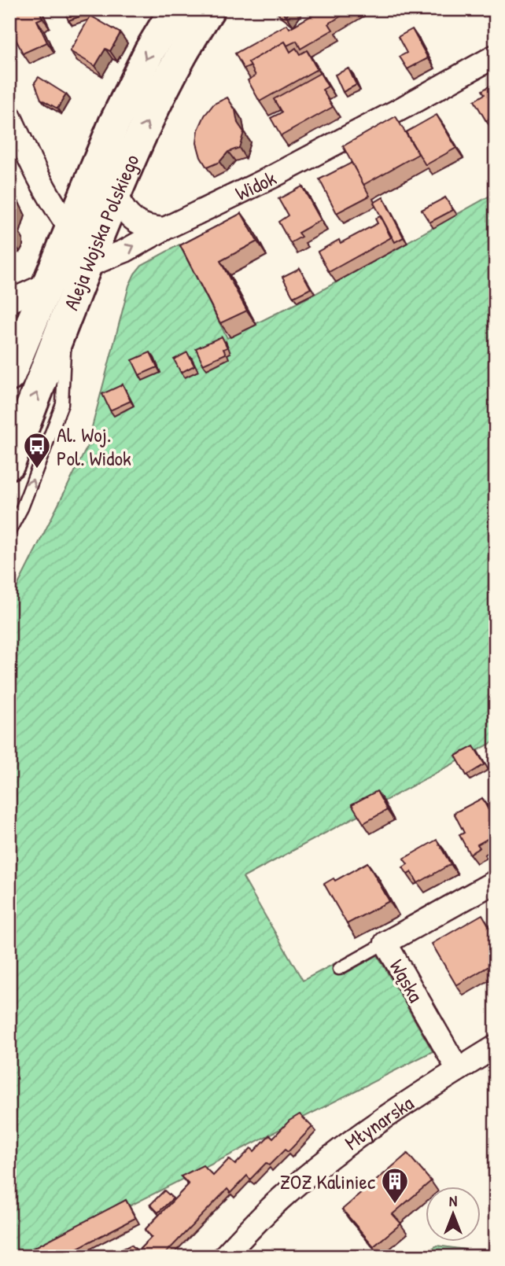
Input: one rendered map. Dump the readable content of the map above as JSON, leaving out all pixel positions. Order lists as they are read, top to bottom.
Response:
{
  "streets": {
    "main road": ["Aleja Wojska Polskiego"],
    "street": ["Widok", "Wąska", "Młynarska"]
  },
  "crossings": [
    ["Widok", "Aleja Wojska Polskiego"],
    ["Wąska", "Młynarska"]
  ],
  "places": {
    "bus stop": ["Al. Woj. Pol. Widok"],
    "building": ["ZOZ Kaliniec"]
  },
  "north": "top"
}
